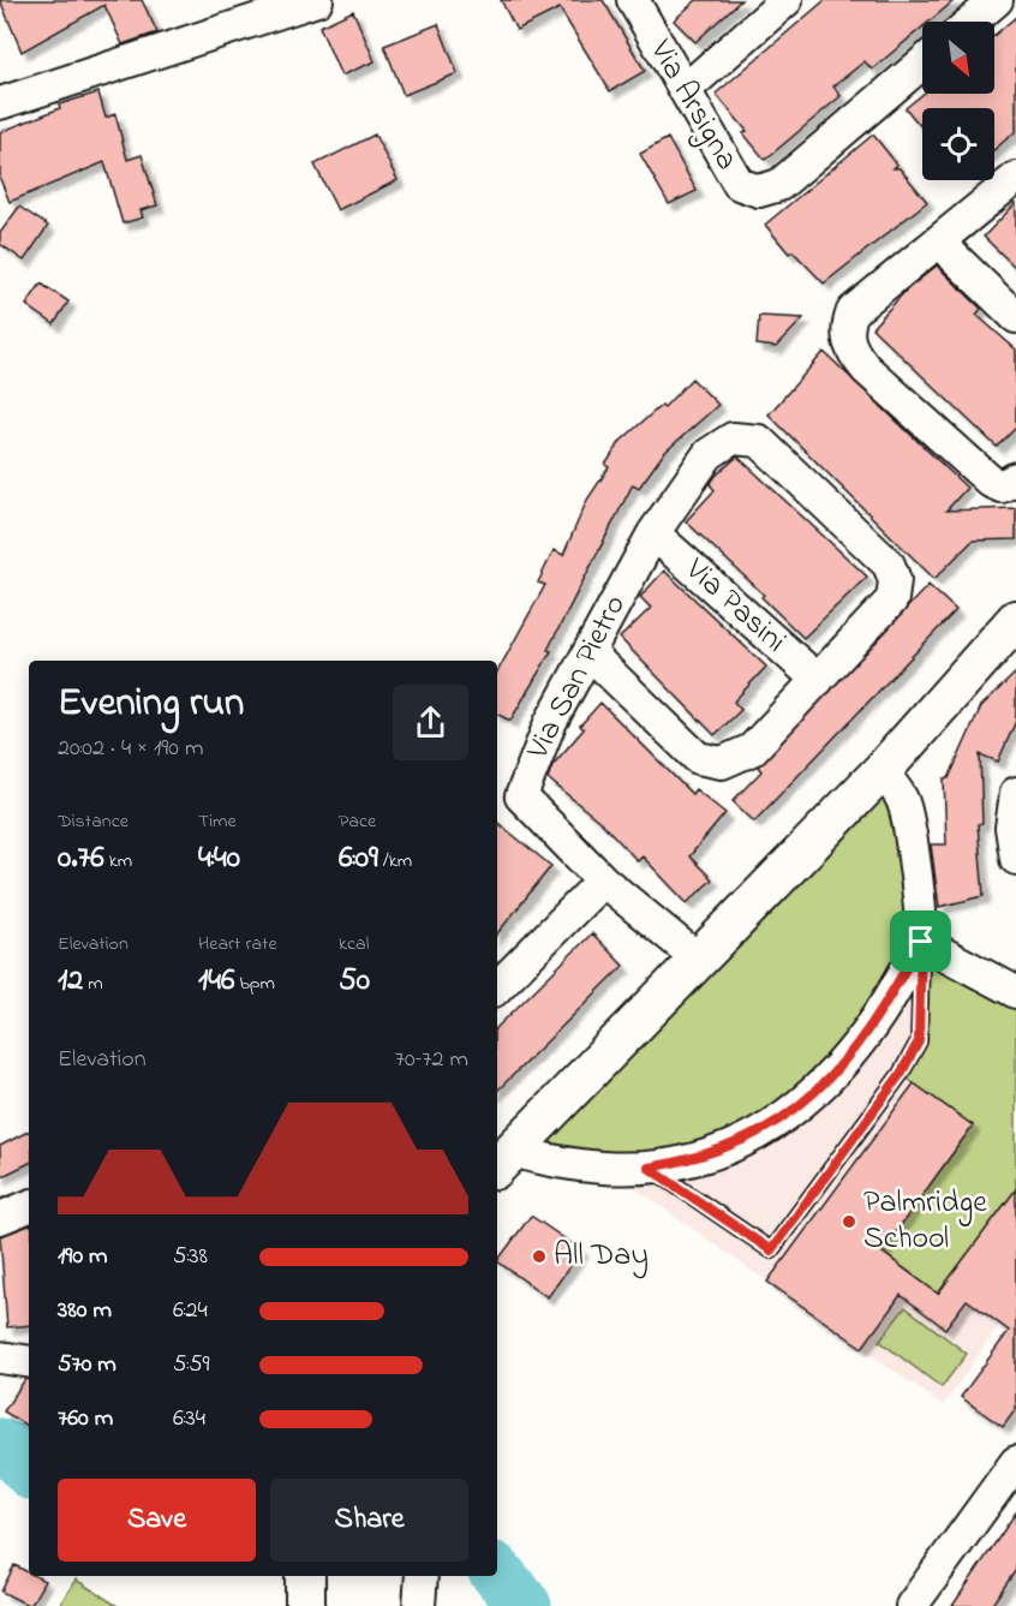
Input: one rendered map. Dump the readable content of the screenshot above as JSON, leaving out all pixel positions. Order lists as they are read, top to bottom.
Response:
{
  "streets": {
    "street": ["Via Arsigna", "Via Pasini", "Via San Pietro"]
  },
  "crossings": [
    ["Via Pasini", "Via San Pietro"]
  ],
  "places": ["Palmridge School", "All Day"],
  "north": "bottom right",
  "page": {
    "heading": ["Evening run", "20:02 · 4 × 190 m"],
    "stats": [
      ["Distance", "0.76 km"],
      ["Time", "4:40"],
      ["Pace", "6:09 /km"],
      ["Elevation", "12 m"],
      ["Heart rate", "146 bpm"],
      ["kcal", "50"]
    ],
    "chart": ["Elevation", "70–72 m"],
    "list": [
      {
        "name": "190 m",
        "note": "5:38"
      },
      {
        "name": "380 m",
        "note": "6:24"
      },
      {
        "name": "570 m",
        "note": "5:59"
      },
      {
        "name": "760 m",
        "note": "6:34"
      }
    ],
    "buttons": ["Save", "Share"]
  }
}
